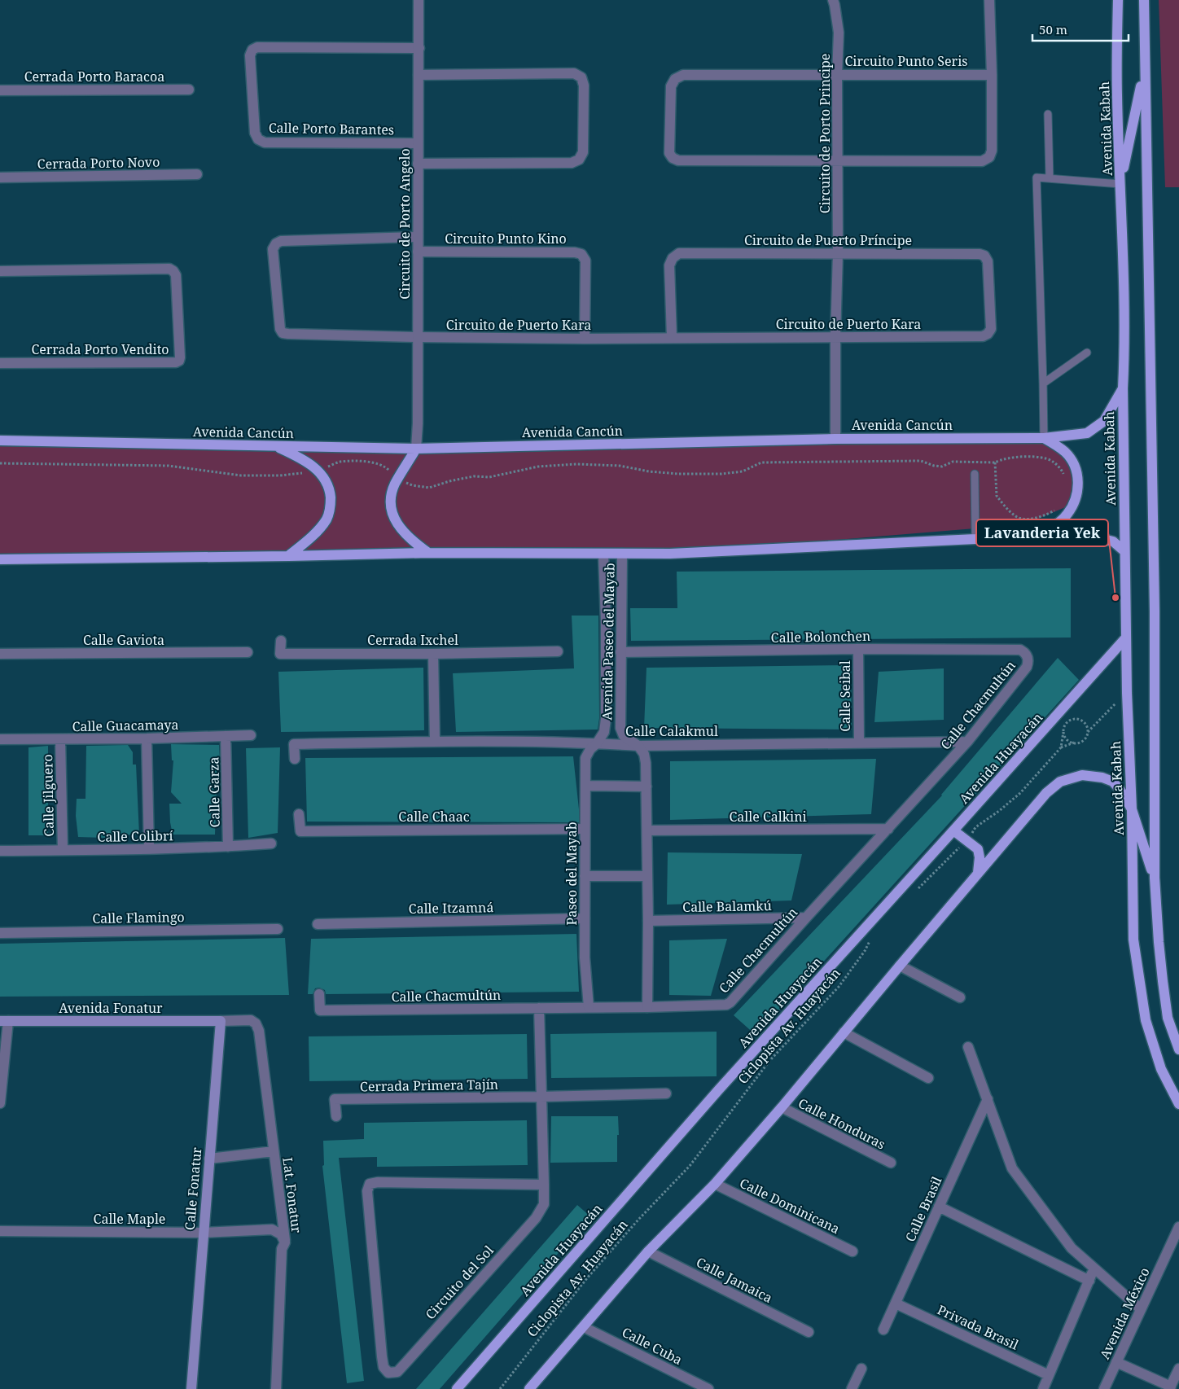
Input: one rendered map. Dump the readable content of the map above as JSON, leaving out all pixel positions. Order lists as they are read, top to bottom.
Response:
{
  "streets": {
    "main road": [
      "Avenida Kabah",
      "Avenida Cancún",
      "Avenida Huayacán",
      "Avenida Fonatur",
      "Calle Fonatur"
    ],
    "street": [
      "Circuito Punto Seris",
      "Cerrada Porto Baracoa",
      "Calle Porto Barantes",
      "Circuito de Porto Principe",
      "Cerrada Porto Novo",
      "Circuito de Porto Angelo",
      "Circuito Punto Kino",
      "Circuito de Puerto Príncipe",
      "Circuito de Puerto Kara",
      "Cerrada Porto Vendito",
      "Calle Bolonchen",
      "Calle Gaviota",
      "Cerrada Ixchel",
      "Avenida Paseo del Mayab",
      "Calle Seibal",
      "Calle Chacmultún",
      "Calle Guacamaya",
      "Calle Calakmul",
      "Calle Garza",
      "Calle Jilguero",
      "Calle Chaac",
      "Calle Calkini",
      "Calle Colibrí",
      "Paseo del Mayab",
      "Calle Balamkú",
      "Calle Itzamná",
      "Calle Flamingo",
      "Cerrada Primera Tajín",
      "Calle Honduras",
      "Lat. Fonatur",
      "Calle Dominicana",
      "Calle Brasil",
      "Calle Maple",
      "Calle Jamaica",
      "Circuito del Sol",
      "Avenida México",
      "Privada Brasil",
      "Calle Cuba"
    ],
    "path": ["Ciclopista Av. Huayacán"]
  },
  "crossings": [
    ["Circuito Punto Seris", "Circuito de Porto Principe"],
    ["Calle Porto Barantes", "Circuito de Porto Angelo"],
    ["Avenida Kabah", "Avenida Cancún"],
    ["Avenida Kabah", "Avenida Huayacán"],
    ["Circuito de Porto Principe", "Circuito de Puerto Príncipe"],
    ["Circuito de Porto Principe", "Circuito de Puerto Kara"],
    ["Circuito de Porto Principe", "Avenida Cancún"],
    ["Circuito de Porto Angelo", "Circuito Punto Kino"],
    ["Circuito de Porto Angelo", "Circuito de Puerto Kara"],
    ["Circuito de Porto Angelo", "Avenida Cancún"],
    ["Circuito Punto Kino", "Circuito de Puerto Kara"],
    ["Circuito de Puerto Príncipe", "Circuito de Puerto Kara"],
    ["Calle Bolonchen", "Avenida Paseo del Mayab"],
    ["Calle Bolonchen", "Calle Seibal"],
    ["Calle Bolonchen", "Calle Chacmultún"],
    ["Avenida Paseo del Mayab", "Calle Calakmul"],
    ["Avenida Paseo del Mayab", "Paseo del Mayab"],
    ["Calle Seibal", "Calle Calakmul"],
    ["Calle Chacmultún", "Calle Calakmul"],
    ["Calle Chacmultún", "Calle Calkini"],
    ["Calle Chacmultún", "Paseo del Mayab"],
    ["Calle Chacmultún", "Calle Balamkú"],
    ["Calle Guacamaya", "Calle Garza"],
    ["Calle Guacamaya", "Calle Jilguero"],
    ["Calle Calakmul", "Paseo del Mayab"],
    ["Calle Garza", "Calle Colibrí"],
    ["Calle Jilguero", "Calle Colibrí"],
    ["Calle Chaac", "Paseo del Mayab"],
    ["Paseo del Mayab", "Calle Itzamná"],
    ["Avenida Fonatur", "Calle Fonatur"],
    ["Avenida Fonatur", "Lat. Fonatur"],
    ["Calle Fonatur", "Lat. Fonatur"],
    ["Calle Fonatur", "Calle Maple"],
    ["Lat. Fonatur", "Calle Maple"],
    ["Calle Brasil", "Privada Brasil"]
  ],
  "places": ["Lavanderia Yek"],
  "scale_bar": "50 m"
}
